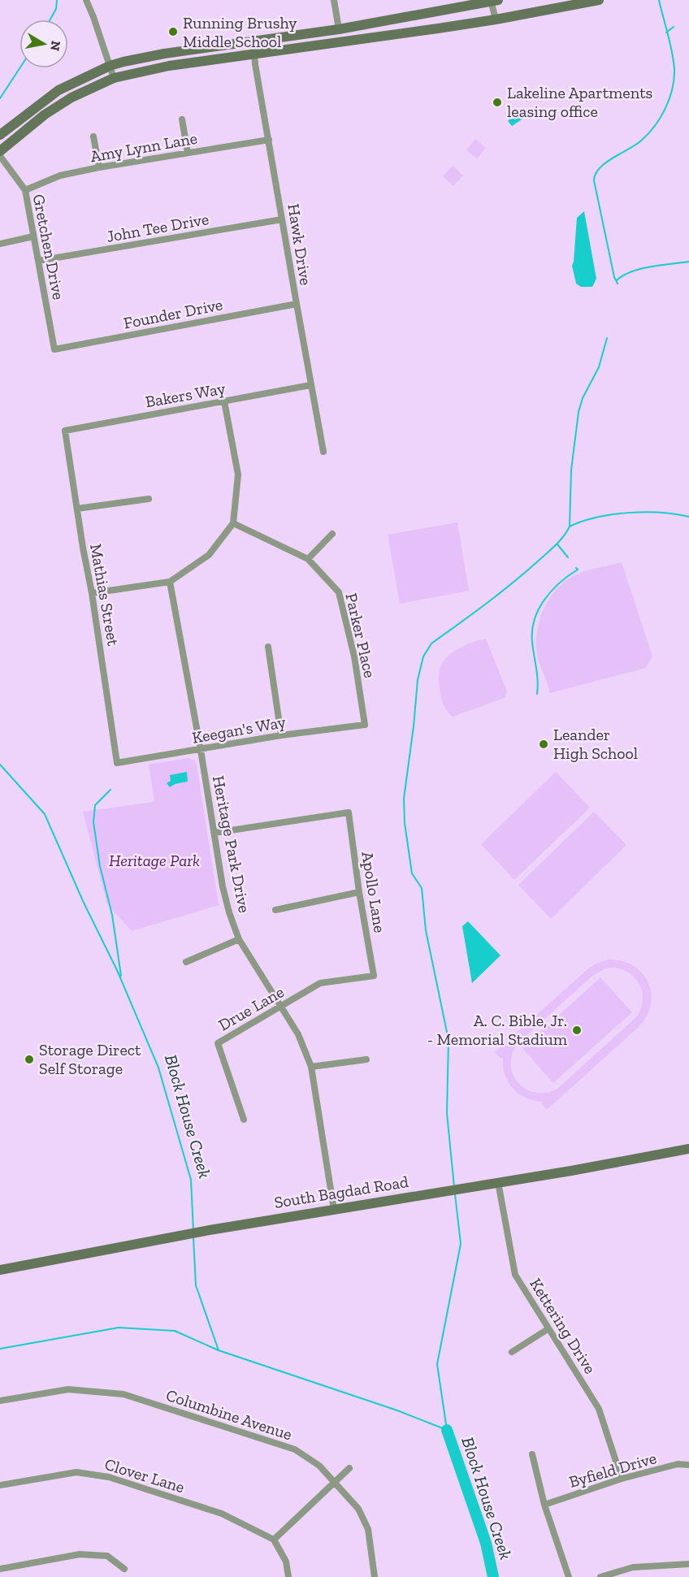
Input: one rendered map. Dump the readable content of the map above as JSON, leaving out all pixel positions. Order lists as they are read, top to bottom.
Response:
{
  "streets": {
    "main road": ["South Bagdad Road"],
    "street": [
      "Amy Lynn Lane",
      "John Tee Drive",
      "Hawk Drive",
      "Gretchen Drive",
      "Founder Drive",
      "Bakers Way",
      "Mathias Street",
      "Parker Place",
      "Keegan's Way",
      "Heritage Park Drive",
      "Apollo Lane",
      "Drue Lane",
      "Kettering Drive",
      "Columbine Avenue",
      "Byfield Drive",
      "Clover Lane"
    ]
  },
  "crossings": [
    ["Amy Lynn Lane", "Hawk Drive"],
    ["Amy Lynn Lane", "Gretchen Drive"],
    ["John Tee Drive", "Hawk Drive"],
    ["John Tee Drive", "Gretchen Drive"],
    ["Hawk Drive", "Founder Drive"],
    ["Hawk Drive", "Bakers Way"],
    ["Gretchen Drive", "Founder Drive"],
    ["Bakers Way", "Mathias Street"],
    ["Mathias Street", "Keegan's Way"],
    ["Parker Place", "Keegan's Way"],
    ["Keegan's Way", "Heritage Park Drive"],
    ["Heritage Park Drive", "Apollo Lane"],
    ["Heritage Park Drive", "Drue Lane"],
    ["Heritage Park Drive", "South Bagdad Road"],
    ["Apollo Lane", "Drue Lane"],
    ["South Bagdad Road", "Kettering Drive"],
    ["Kettering Drive", "Byfield Drive"]
  ],
  "water": ["Block House Creek"],
  "parks": ["Heritage Park"],
  "places": [
    "Running Brushy Middle School",
    "Lakeline Apartments leasing office",
    "Leander High School",
    "A. C. Bible, Jr. - Memorial Stadium",
    "Storage Direct Self Storage"
  ],
  "north": "right"
}
